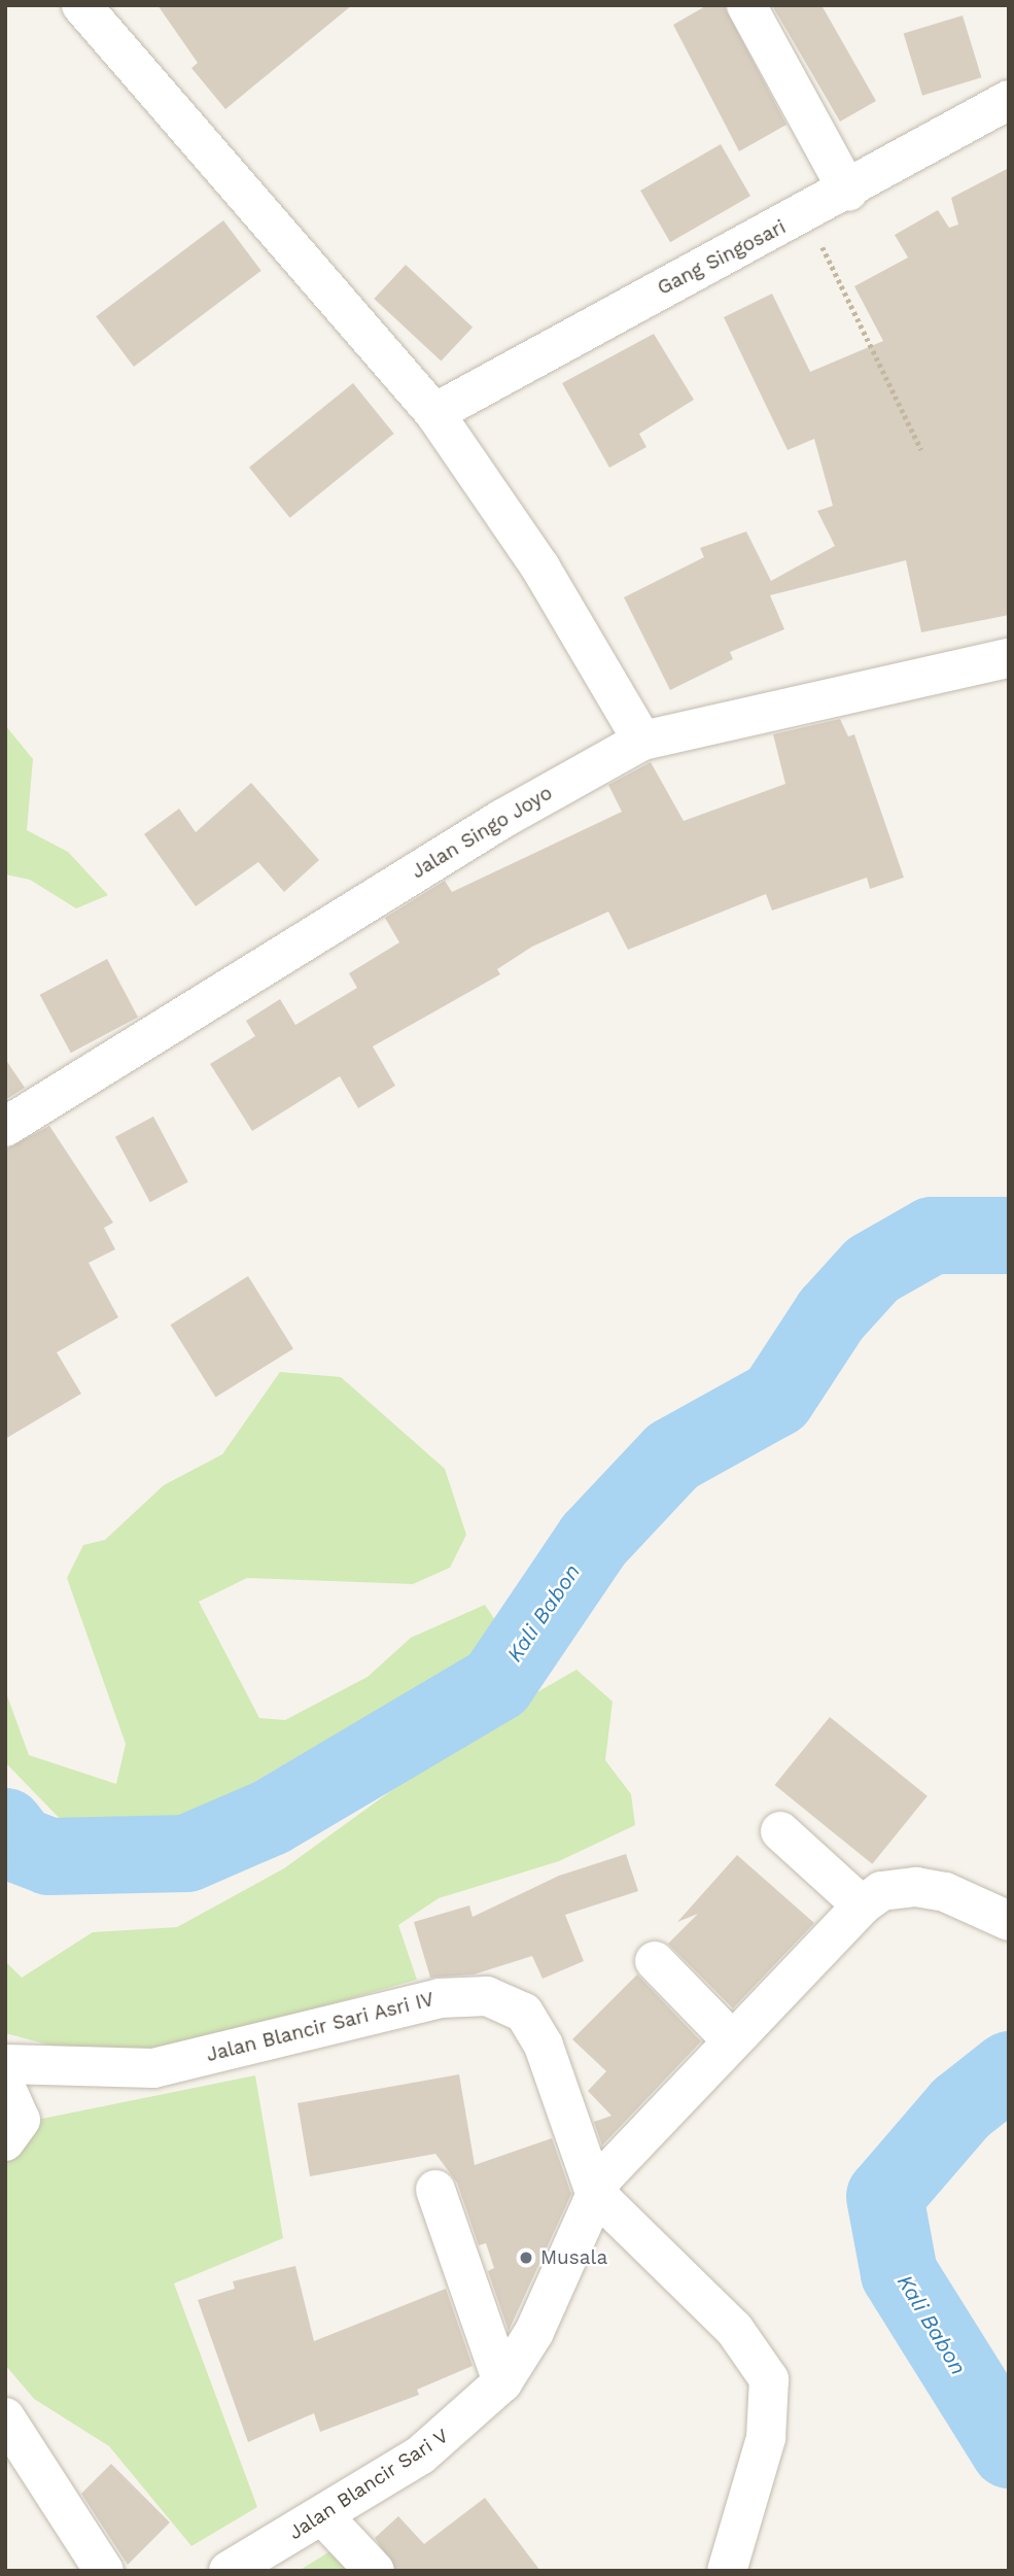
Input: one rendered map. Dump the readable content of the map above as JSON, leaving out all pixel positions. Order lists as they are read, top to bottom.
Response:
{
  "streets": {
    "street": [
      "Gang Singosari",
      "Jalan Singo Joyo",
      "Jalan Blancir Sari Asri IV",
      "Jalan Blancir Sari V"
    ]
  },
  "crossings": [
    ["Jalan Blancir Sari Asri IV", "Jalan Blancir Sari V"]
  ],
  "water": ["Kali Babon"],
  "places": ["Musala"]
}
